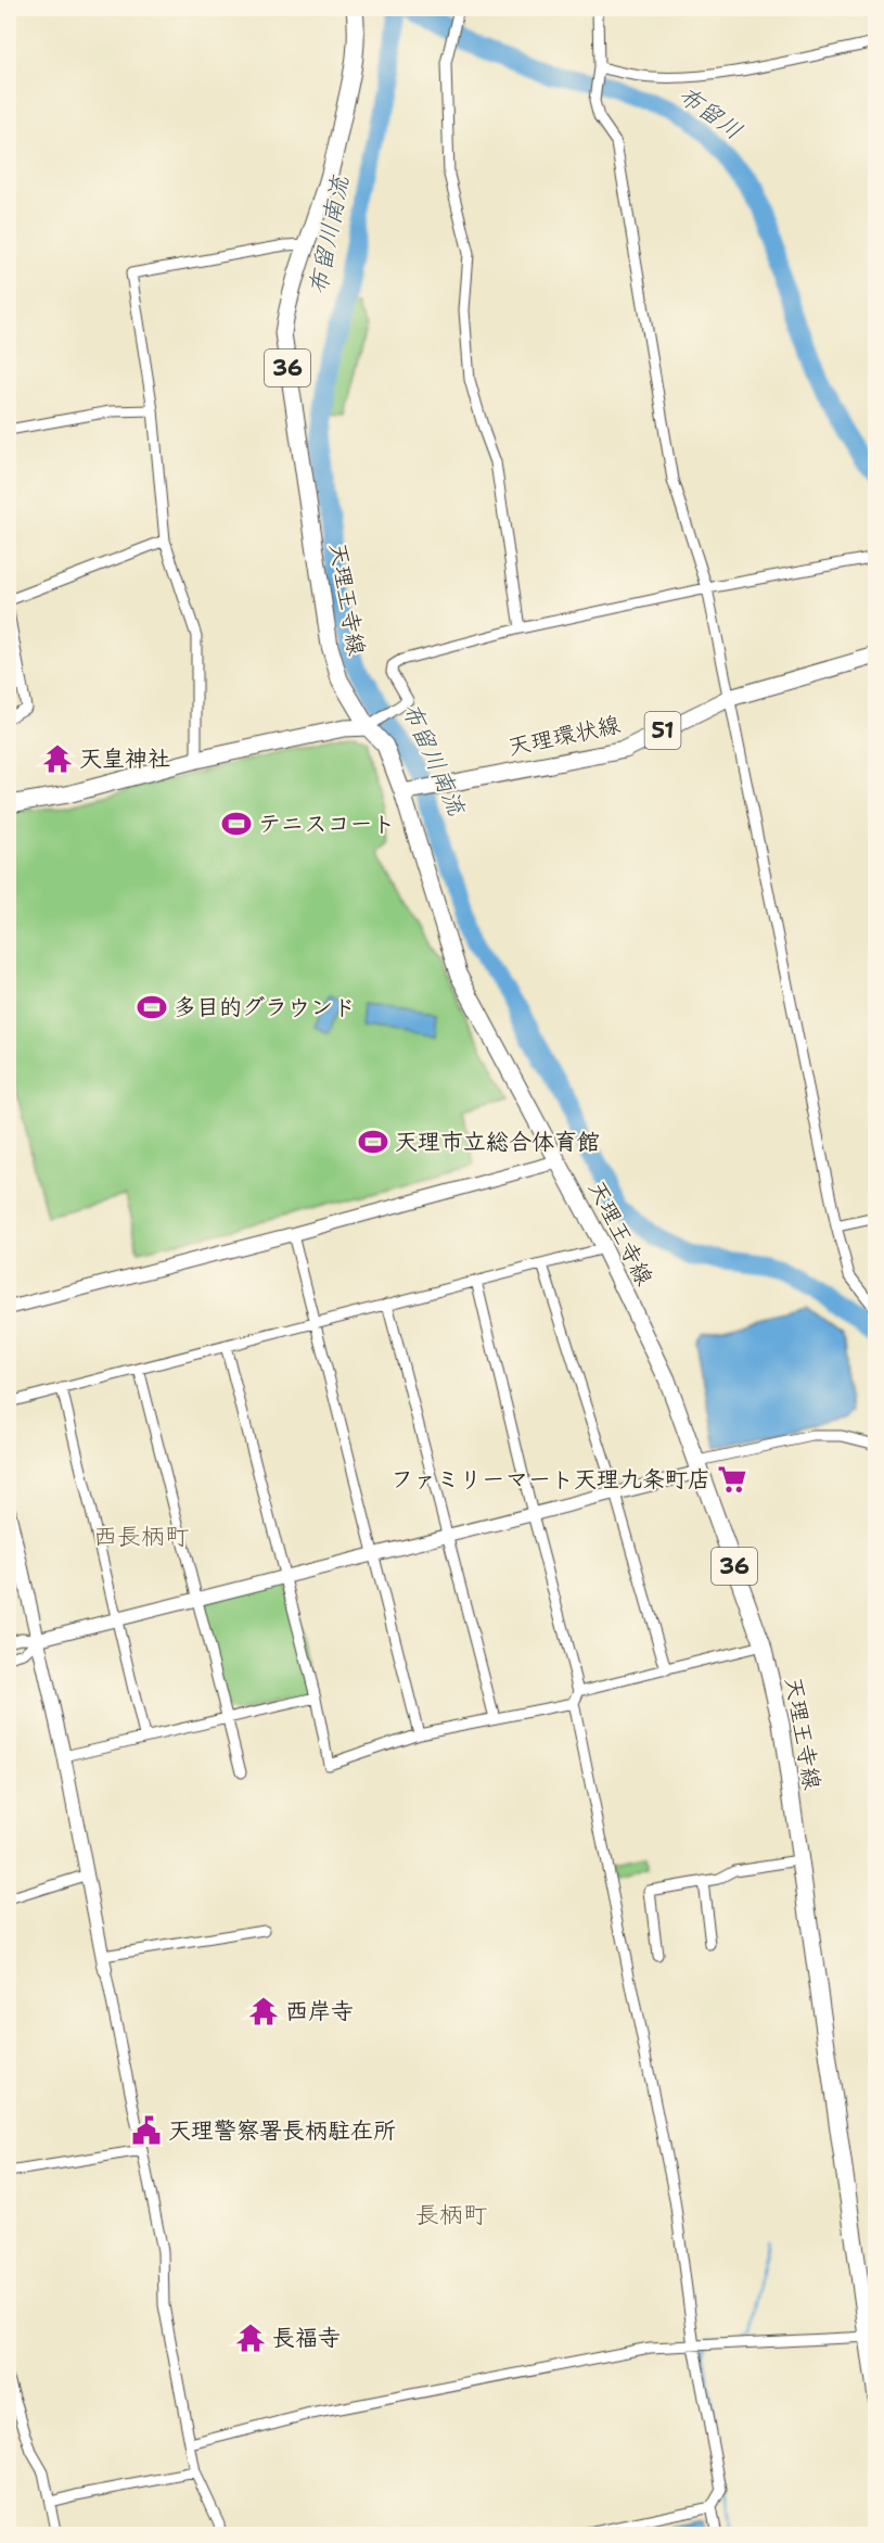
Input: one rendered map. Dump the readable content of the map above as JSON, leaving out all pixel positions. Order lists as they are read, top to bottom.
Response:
{
  "streets": {
    "main road": [
      "36",
      "天理王寺線",
      "51",
      "天理環状線"
    ]
  },
  "crossings": [
    ["天理王寺線", "天理環状線"]
  ],
  "districts": ["西長柄町", "長柄町"],
  "water": ["布留川", "布留川南流"],
  "places": {
    "temple": ["天皇神社", "西岸寺", "長福寺"],
    "sports": ["テニスコート", "多目的グラウンド", "天理市立総合体育館"],
    "supermarket": ["ファミリーマート天理九条町店"],
    "public building": ["天理警察署長柄駐在所"]
  }
}
